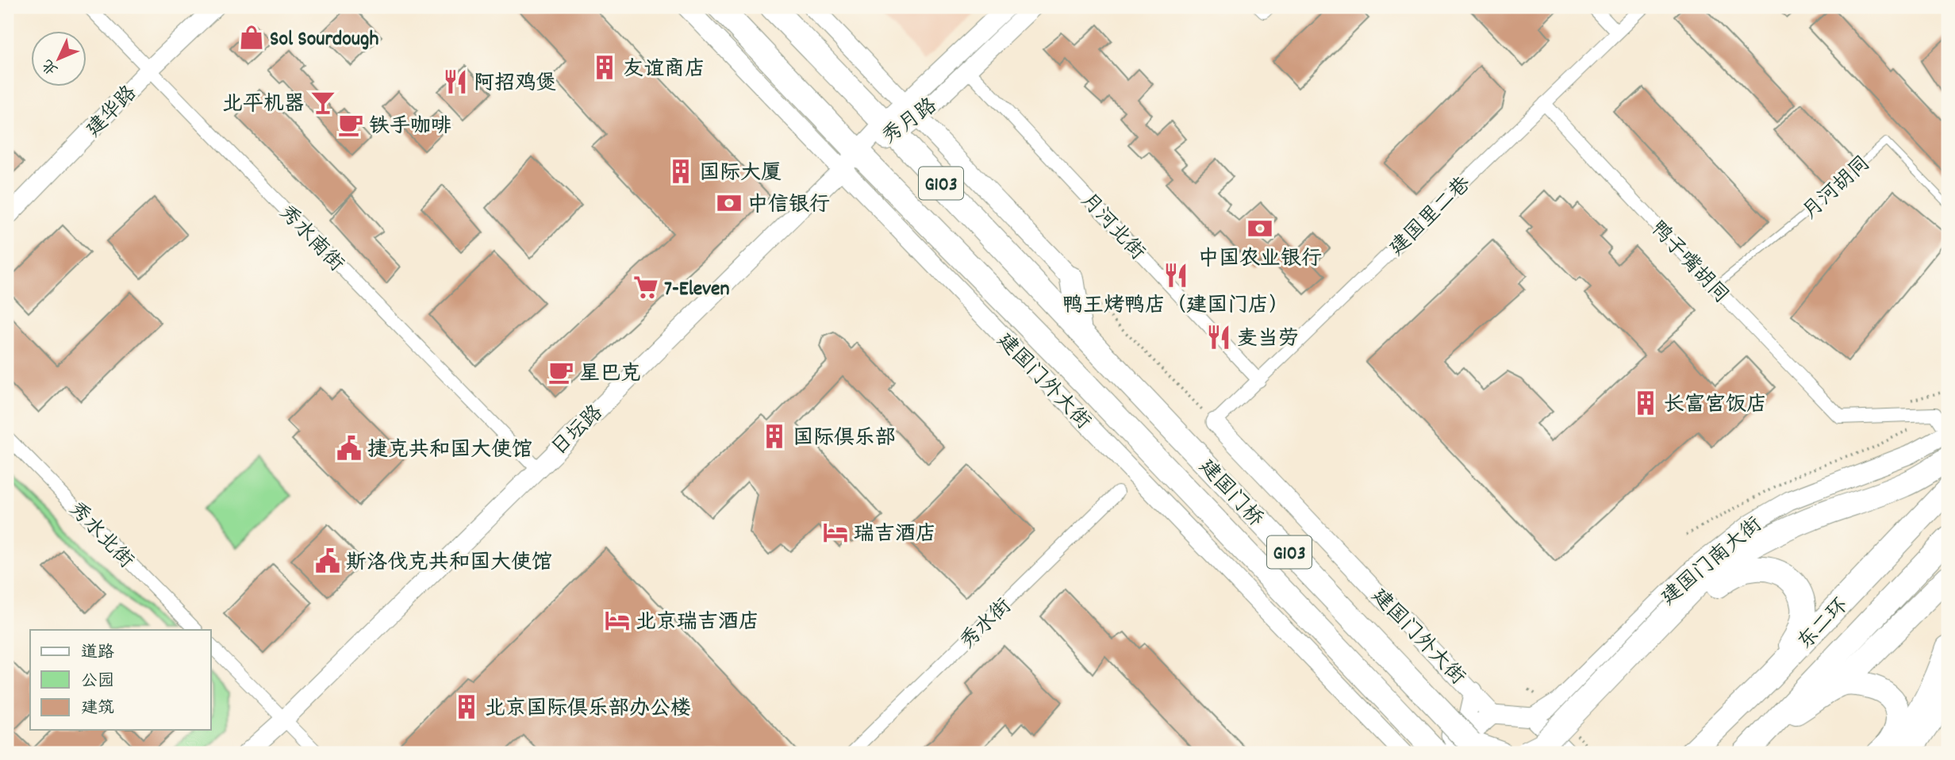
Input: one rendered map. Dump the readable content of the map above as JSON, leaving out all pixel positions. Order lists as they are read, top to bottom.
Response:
{
  "streets": {
    "highway": [
      "G103",
      "建国门外大街",
      "建国门桥",
      "东二环"
    ],
    "street": [
      "建华路",
      "秀月路",
      "建国里二巷",
      "月河北街",
      "秀水南街",
      "鸭子嘴胡同",
      "日坛路",
      "秀水北街",
      "建国门南大街",
      "秀水街"
    ],
    "lane": ["月河胡同"]
  },
  "crossings": [
    ["建华路", "秀水南街"],
    ["秀月路", "G103"],
    ["秀月路", "月河北街"],
    ["秀月路", "建国门外大街"],
    ["秀月路", "日坛路"],
    ["G103", "建国门桥"],
    ["月河胡同", "鸭子嘴胡同"],
    ["建国里二巷", "月河北街"],
    ["建国里二巷", "鸭子嘴胡同"],
    ["建国里二巷", "建国门外大街"],
    ["秀水南街", "日坛路"],
    ["鸭子嘴胡同", "建国门南大街"],
    ["建国门外大街", "日坛路"],
    ["建国门外大街", "建国门桥"]
  ],
  "places": {
    "shop": ["Sol Sourdough"],
    "building": [
      "友谊商店",
      "国际大厦",
      "长富宫饭店",
      "国际俱乐部",
      "北京国际俱乐部办公楼"
    ],
    "restaurant": ["阿招鸡煲", "鸭王烤鸭店（建国门店）", "麦当劳"],
    "bar": ["北平机器"],
    "cafe": ["铁手咖啡", "星巴克"],
    "bank": ["中信银行", "中国农业银行"],
    "supermarket": ["7-Eleven"],
    "public building": ["捷克共和国大使馆", "斯洛伐克共和国大使馆"],
    "hotel": ["瑞吉酒店", "北京瑞吉酒店"]
  },
  "legend": ["道路", "公园", "建筑"],
  "north": "bottom left"
}
